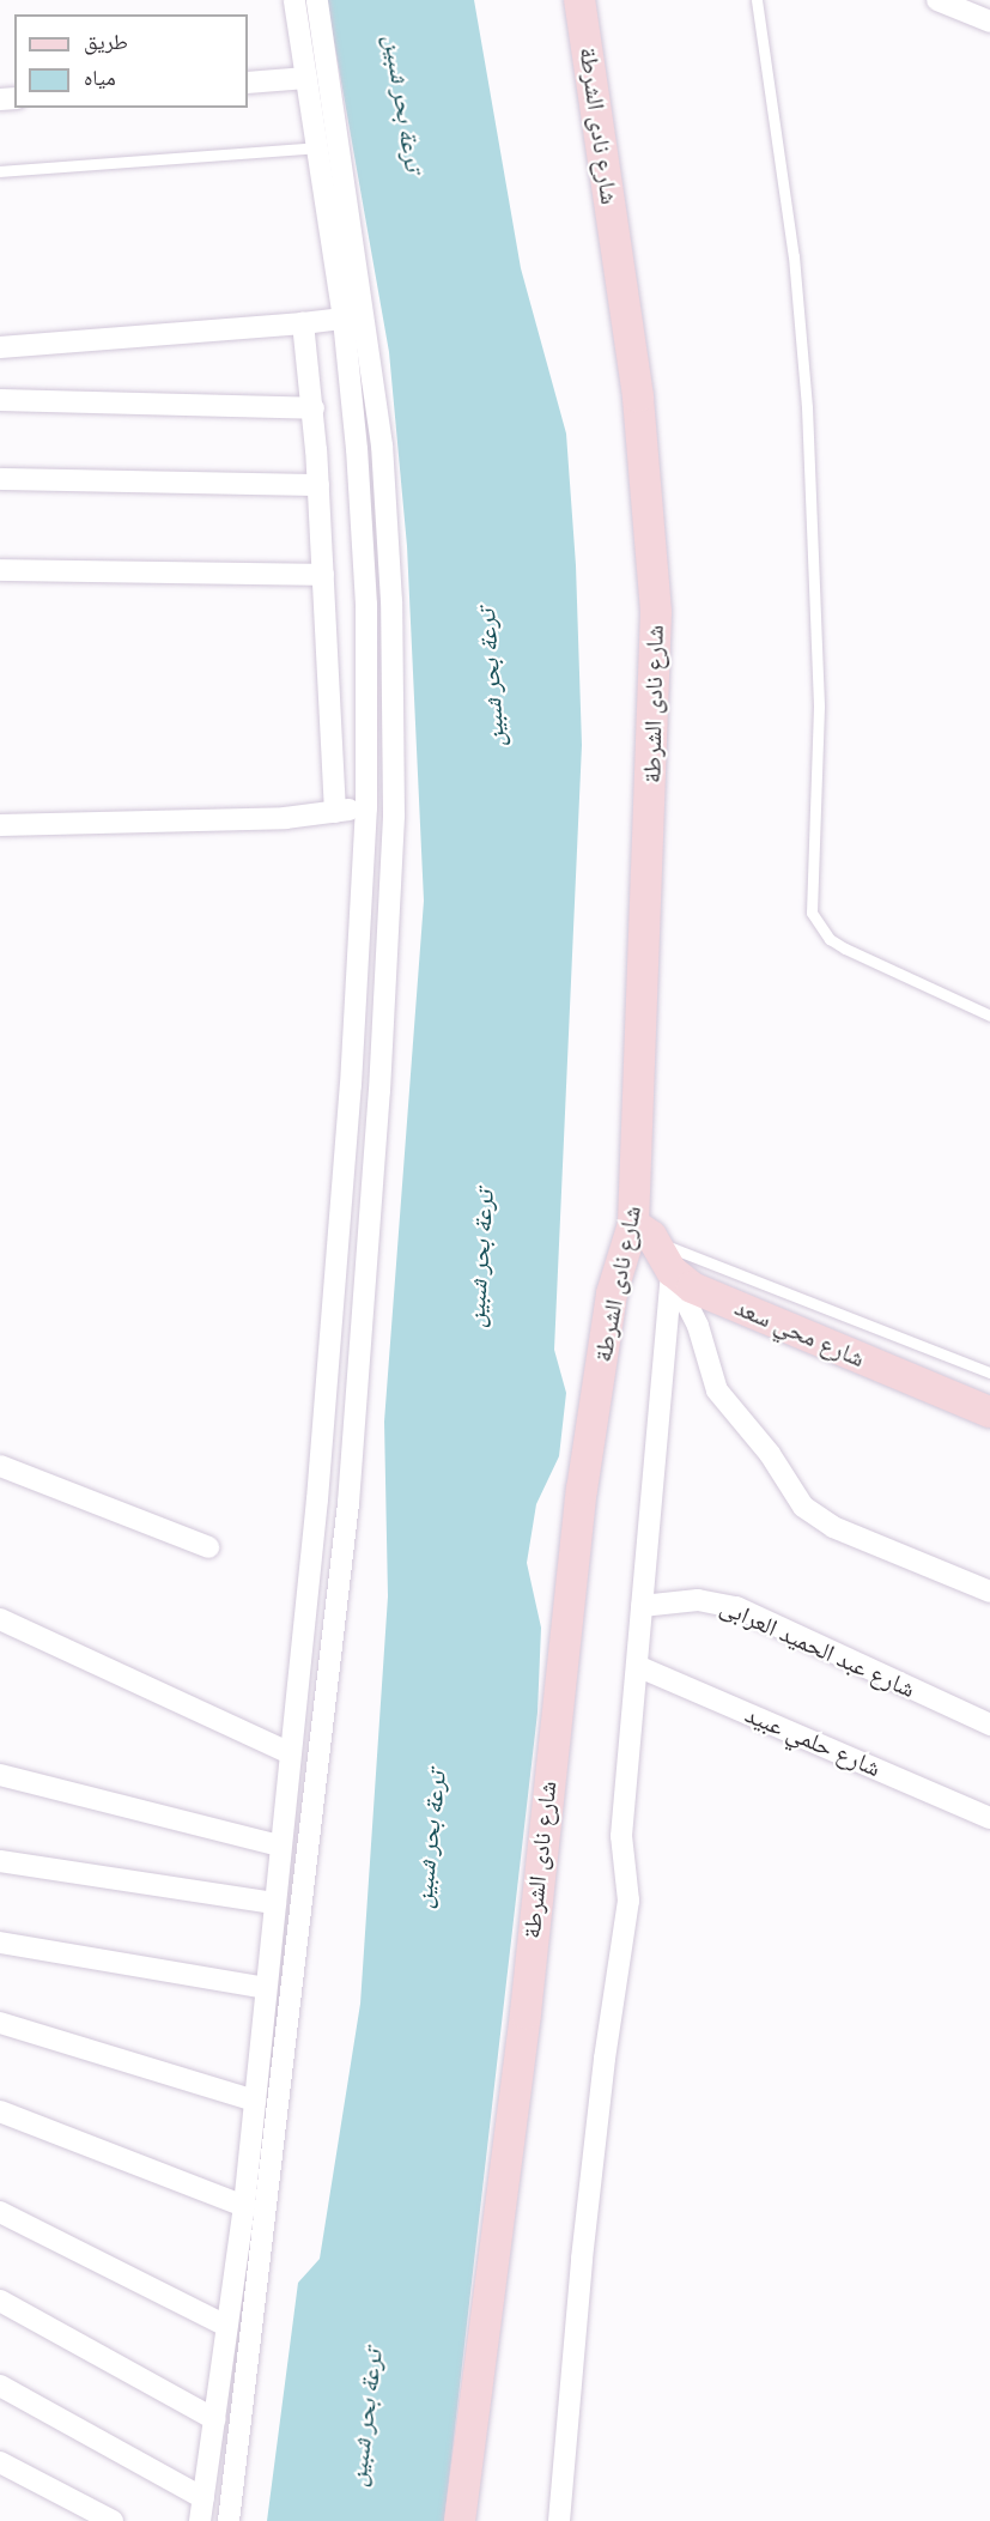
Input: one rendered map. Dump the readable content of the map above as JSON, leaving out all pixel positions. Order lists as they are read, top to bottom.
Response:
{
  "streets": {
    "main road": ["شارع نادى الشرطة", "شارع محي سعد"],
    "street": ["شارع عبد الحميد العرابى", "شارع حلمي عبيد"]
  },
  "crossings": [
    ["شارع نادى الشرطة", "شارع محي سعد"]
  ],
  "water": ["ترعة بحر شبين"],
  "legend": ["طريق", "مياه"]
}
